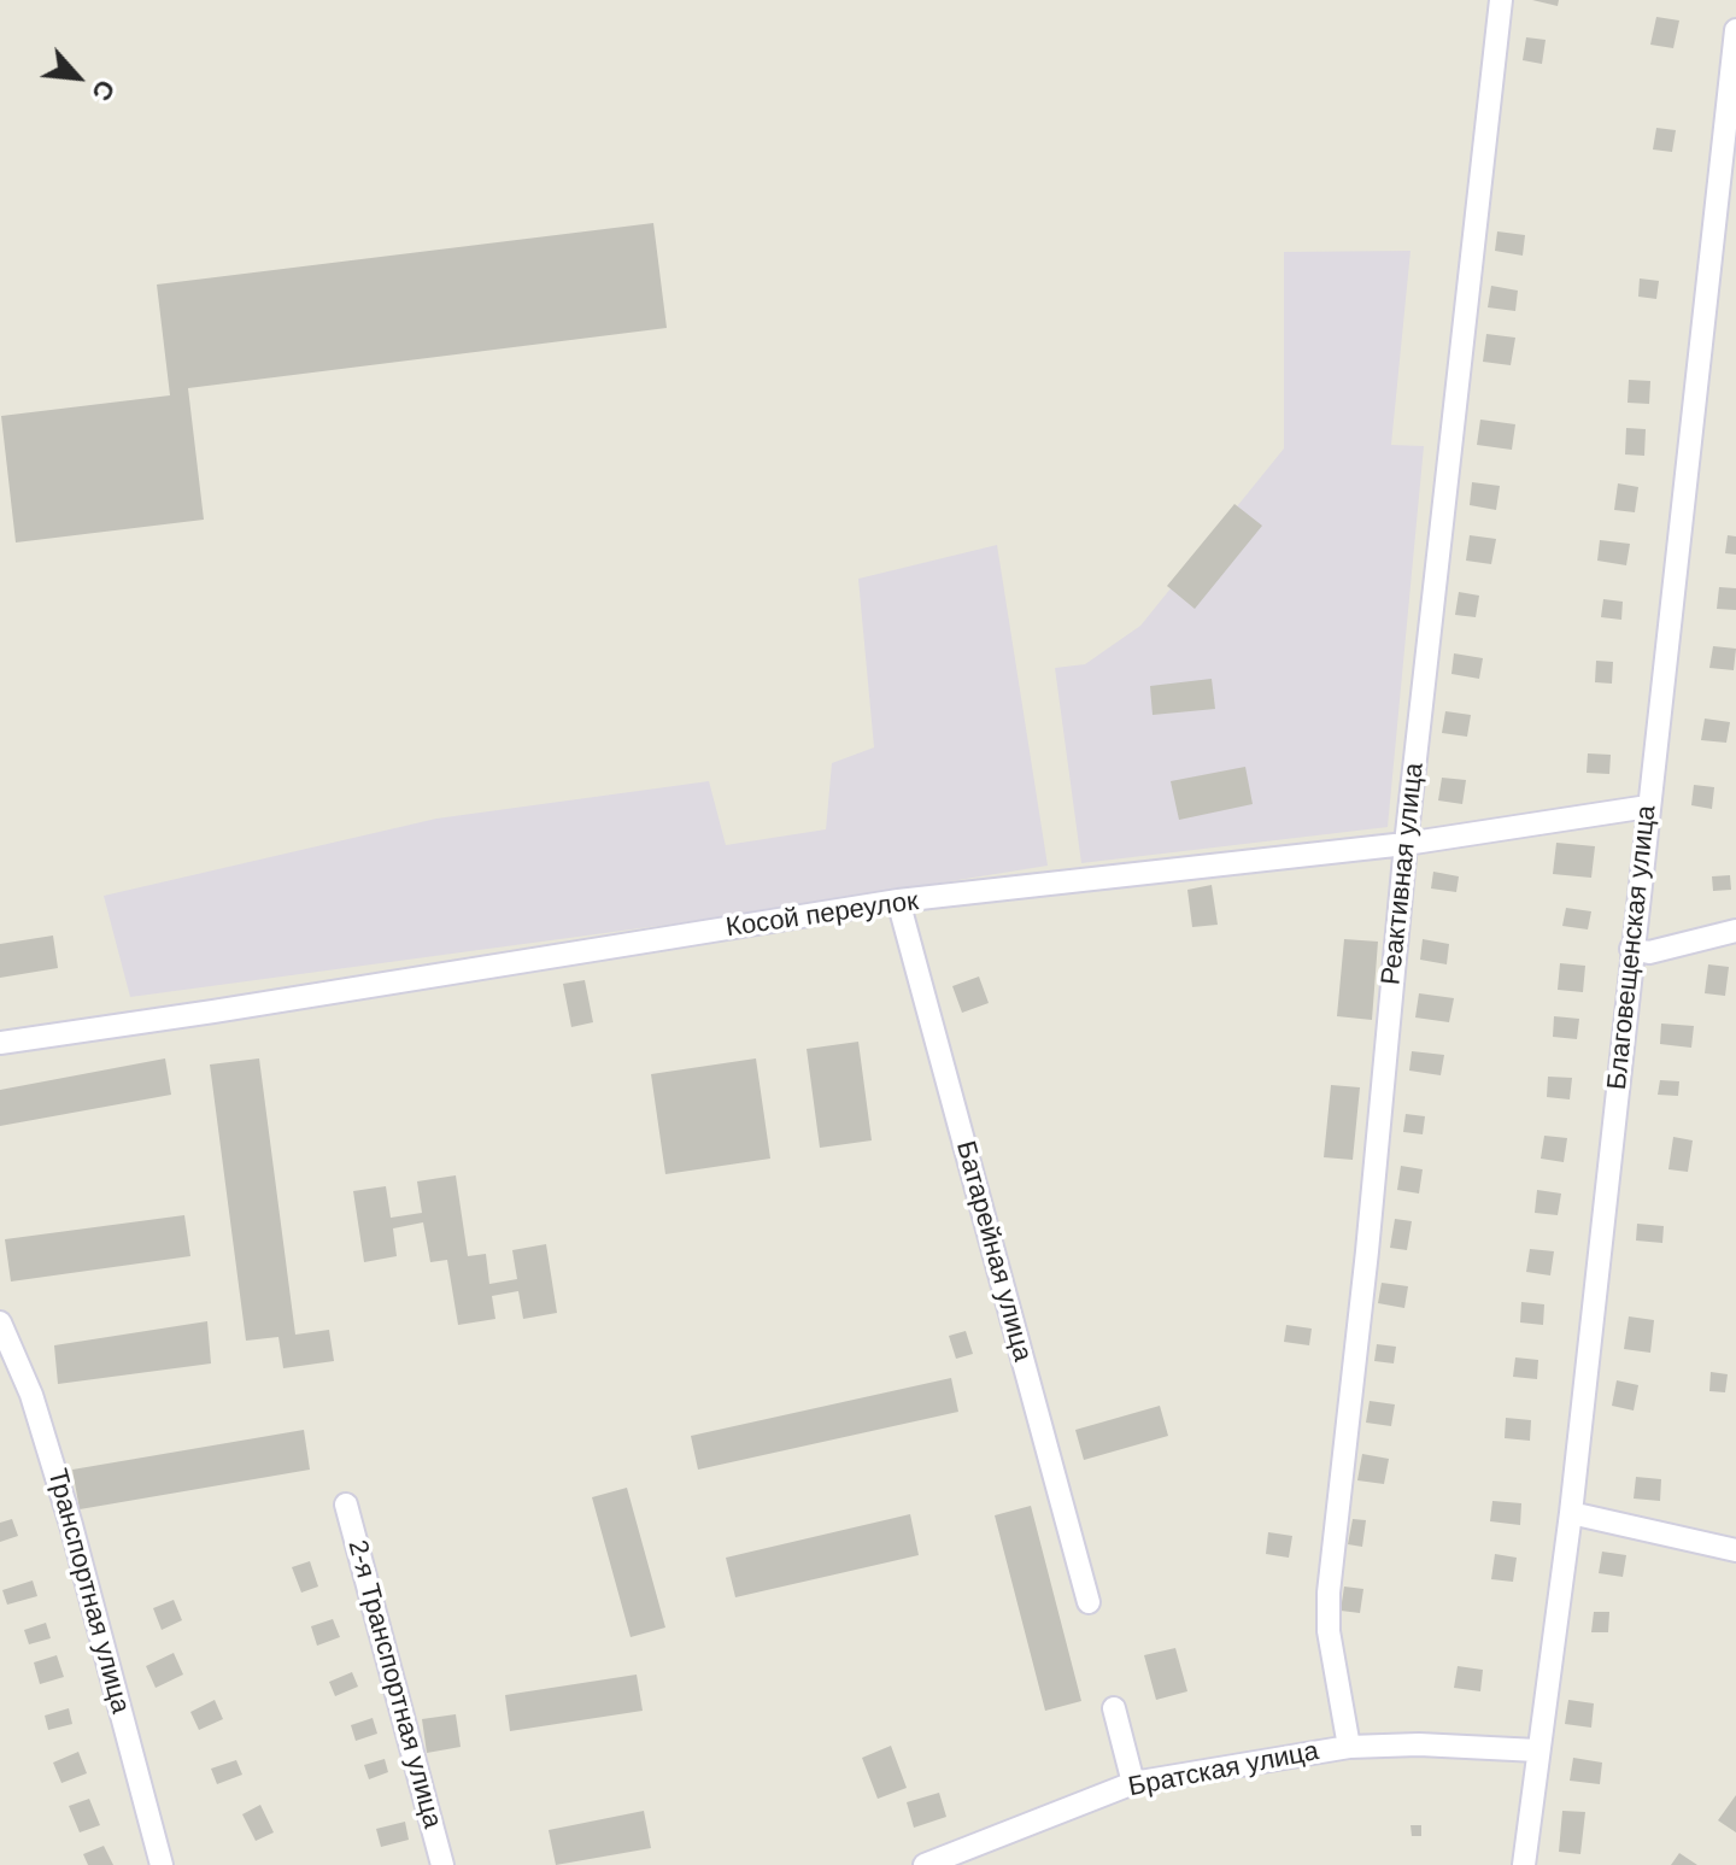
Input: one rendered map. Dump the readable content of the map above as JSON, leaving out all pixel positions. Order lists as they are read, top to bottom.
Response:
{
  "streets": {
    "street": [
      "Реактивная улица",
      "Косой переулок",
      "Благовещенская улица",
      "Батарейная улица",
      "Транспортная улица",
      "2-я Транспортная улица",
      "Братская улица"
    ]
  },
  "crossings": [
    ["Реактивная улица", "Косой переулок"],
    ["Реактивная улица", "Братская улица"],
    ["Косой переулок", "Благовещенская улица"],
    ["Косой переулок", "Батарейная улица"],
    ["Благовещенская улица", "Братская улица"]
  ],
  "north": "bottom right"
}
